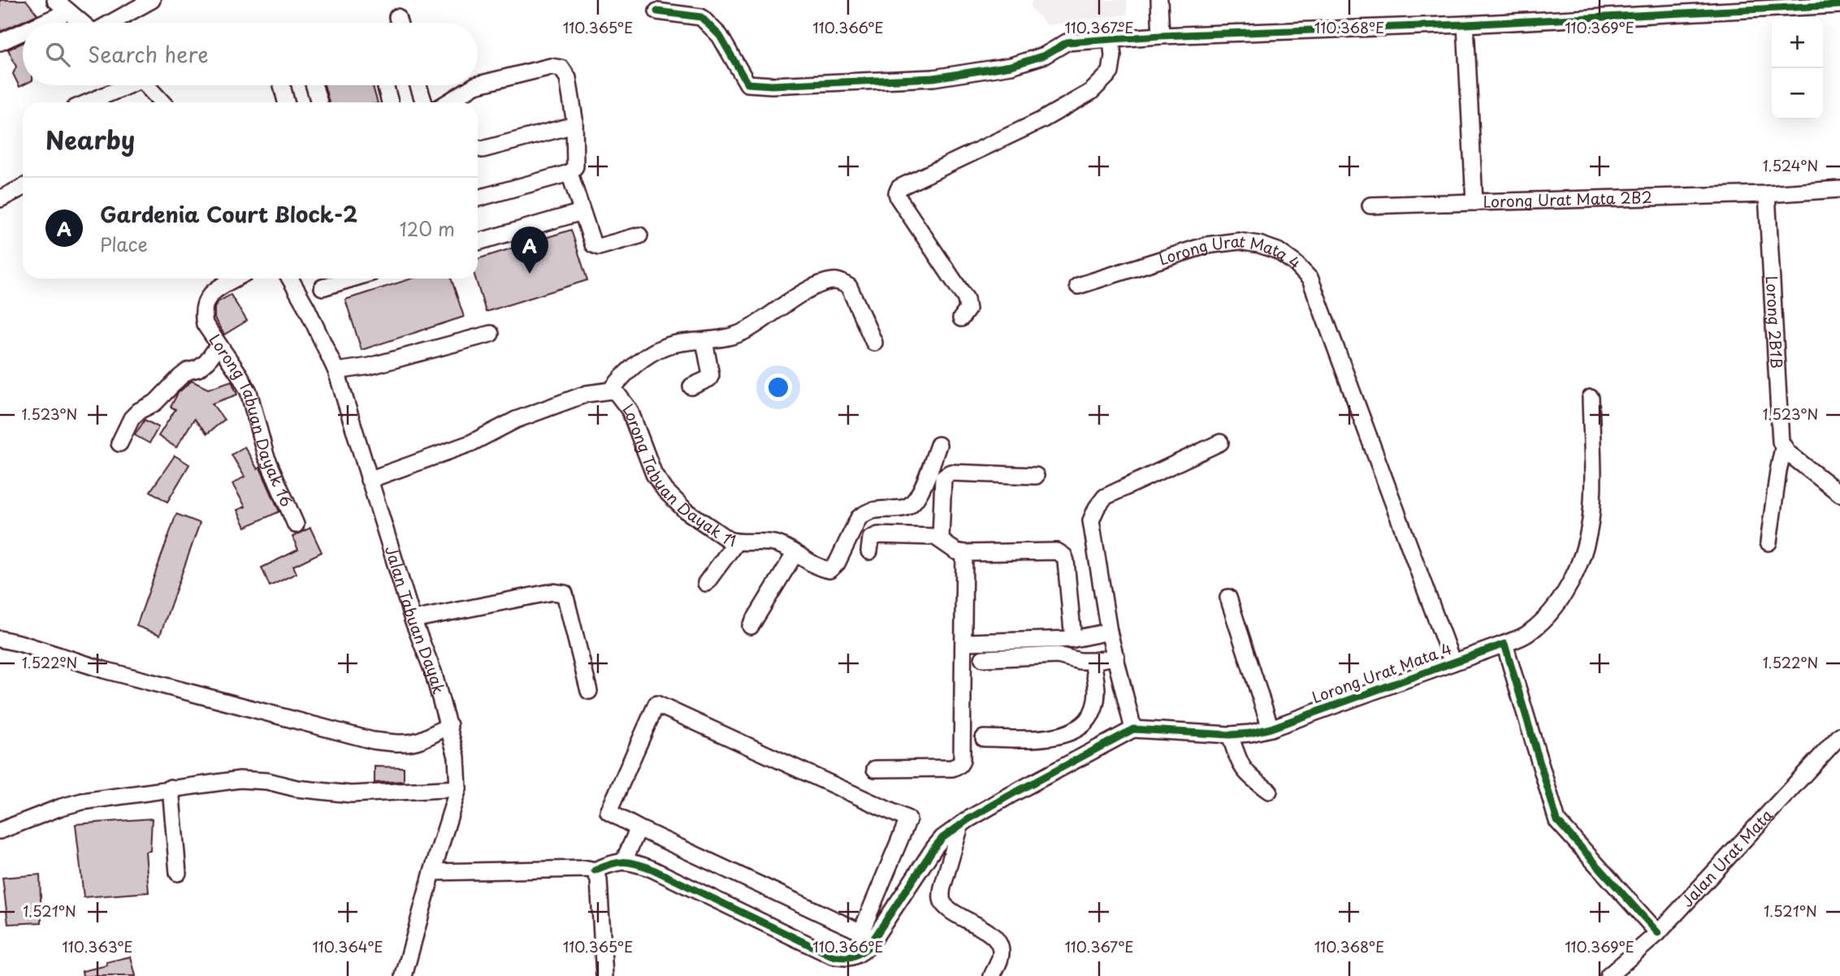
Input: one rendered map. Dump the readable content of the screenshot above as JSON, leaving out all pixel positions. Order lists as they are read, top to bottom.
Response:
{
  "streets": {
    "street": [
      "Lorong Urat Mata 2B2",
      "Lorong Urat Mata 4",
      "Lorong 2B1B",
      "Lorong Tabuan Dayak 16",
      "Lorong Tabuan Dayak 11",
      "Jalan Tabuan Dayak",
      "Jalan Urat Mata"
    ]
  },
  "crossings": [
    ["Lorong Urat Mata 2B2", "Lorong 2B1B"],
    ["Lorong Tabuan Dayak 11", "Jalan Tabuan Dayak"]
  ],
  "page": {
    "map_buttons": ["+", "−"],
    "search": "Search here",
    "heading": "Nearby",
    "list": [
      {
        "mark": "A",
        "name": "Gardenia Court Block-2",
        "note": "Place",
        "value": "120 m"
      }
    ],
    "pins": "A"
  },
  "coordinates": [
    "110.365°E",
    "110.366°E",
    "110.367°E",
    "110.368°E",
    "110.369°E",
    "1.524°N",
    "1.523°N",
    "1.522°N",
    "1.521°N",
    "110.363°E",
    "110.364°E"
  ]
}
